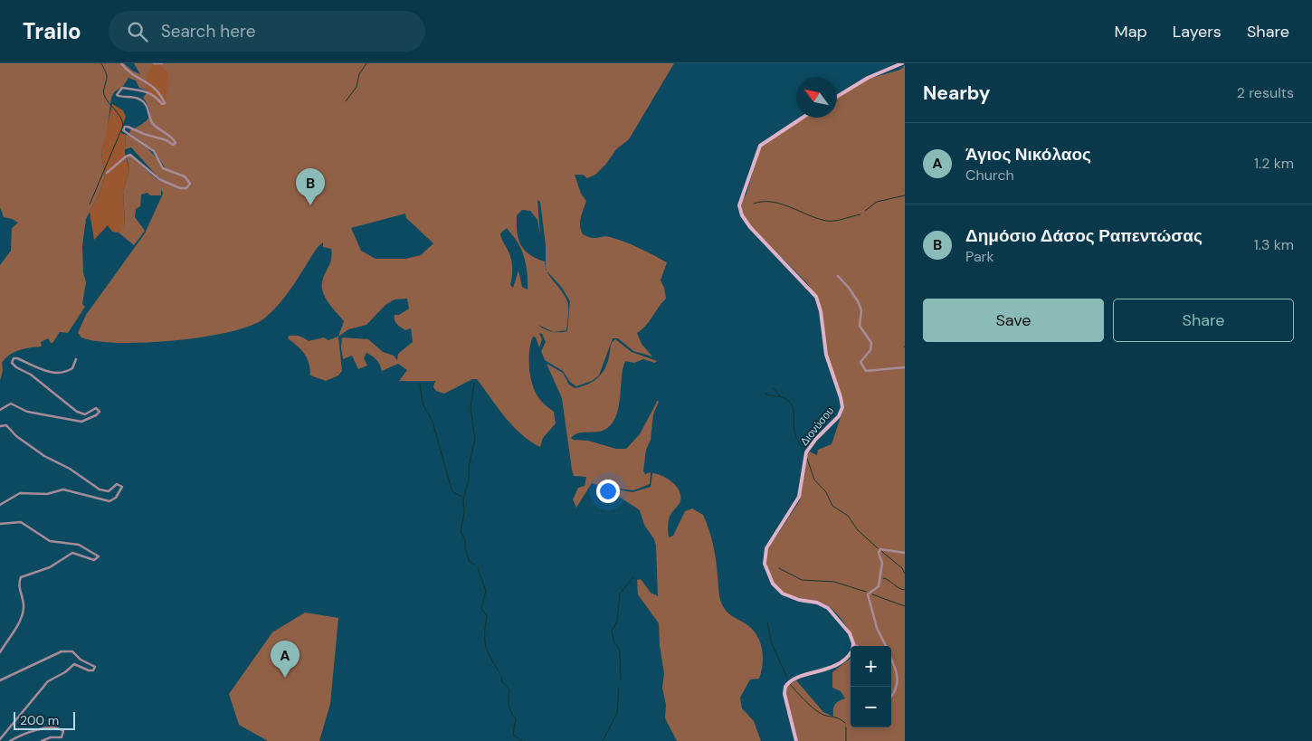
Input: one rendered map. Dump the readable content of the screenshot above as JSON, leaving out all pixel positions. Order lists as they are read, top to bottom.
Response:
{
  "streets": {
    "main road": ["Διονύσου"]
  },
  "scale_bar": "200 m",
  "north": "top left",
  "page": {
    "header": "Trailo",
    "search": "Search here",
    "nav": ["Map", "Layers", "Share"],
    "heading": ["Nearby", "2 results"],
    "list": [
      {
        "mark": "A",
        "name": "Άγιος Νικόλαος",
        "note": "Church",
        "value": "1.2 km"
      },
      {
        "mark": "B",
        "name": "Δημόσιο Δάσος Ραπεντώσας",
        "note": "Park",
        "value": "1.3 km"
      }
    ],
    "pins": ["B", "A"],
    "buttons": ["Save", "Share"],
    "map_buttons": ["+", "−"],
    "scale": "200 m"
  }
}
